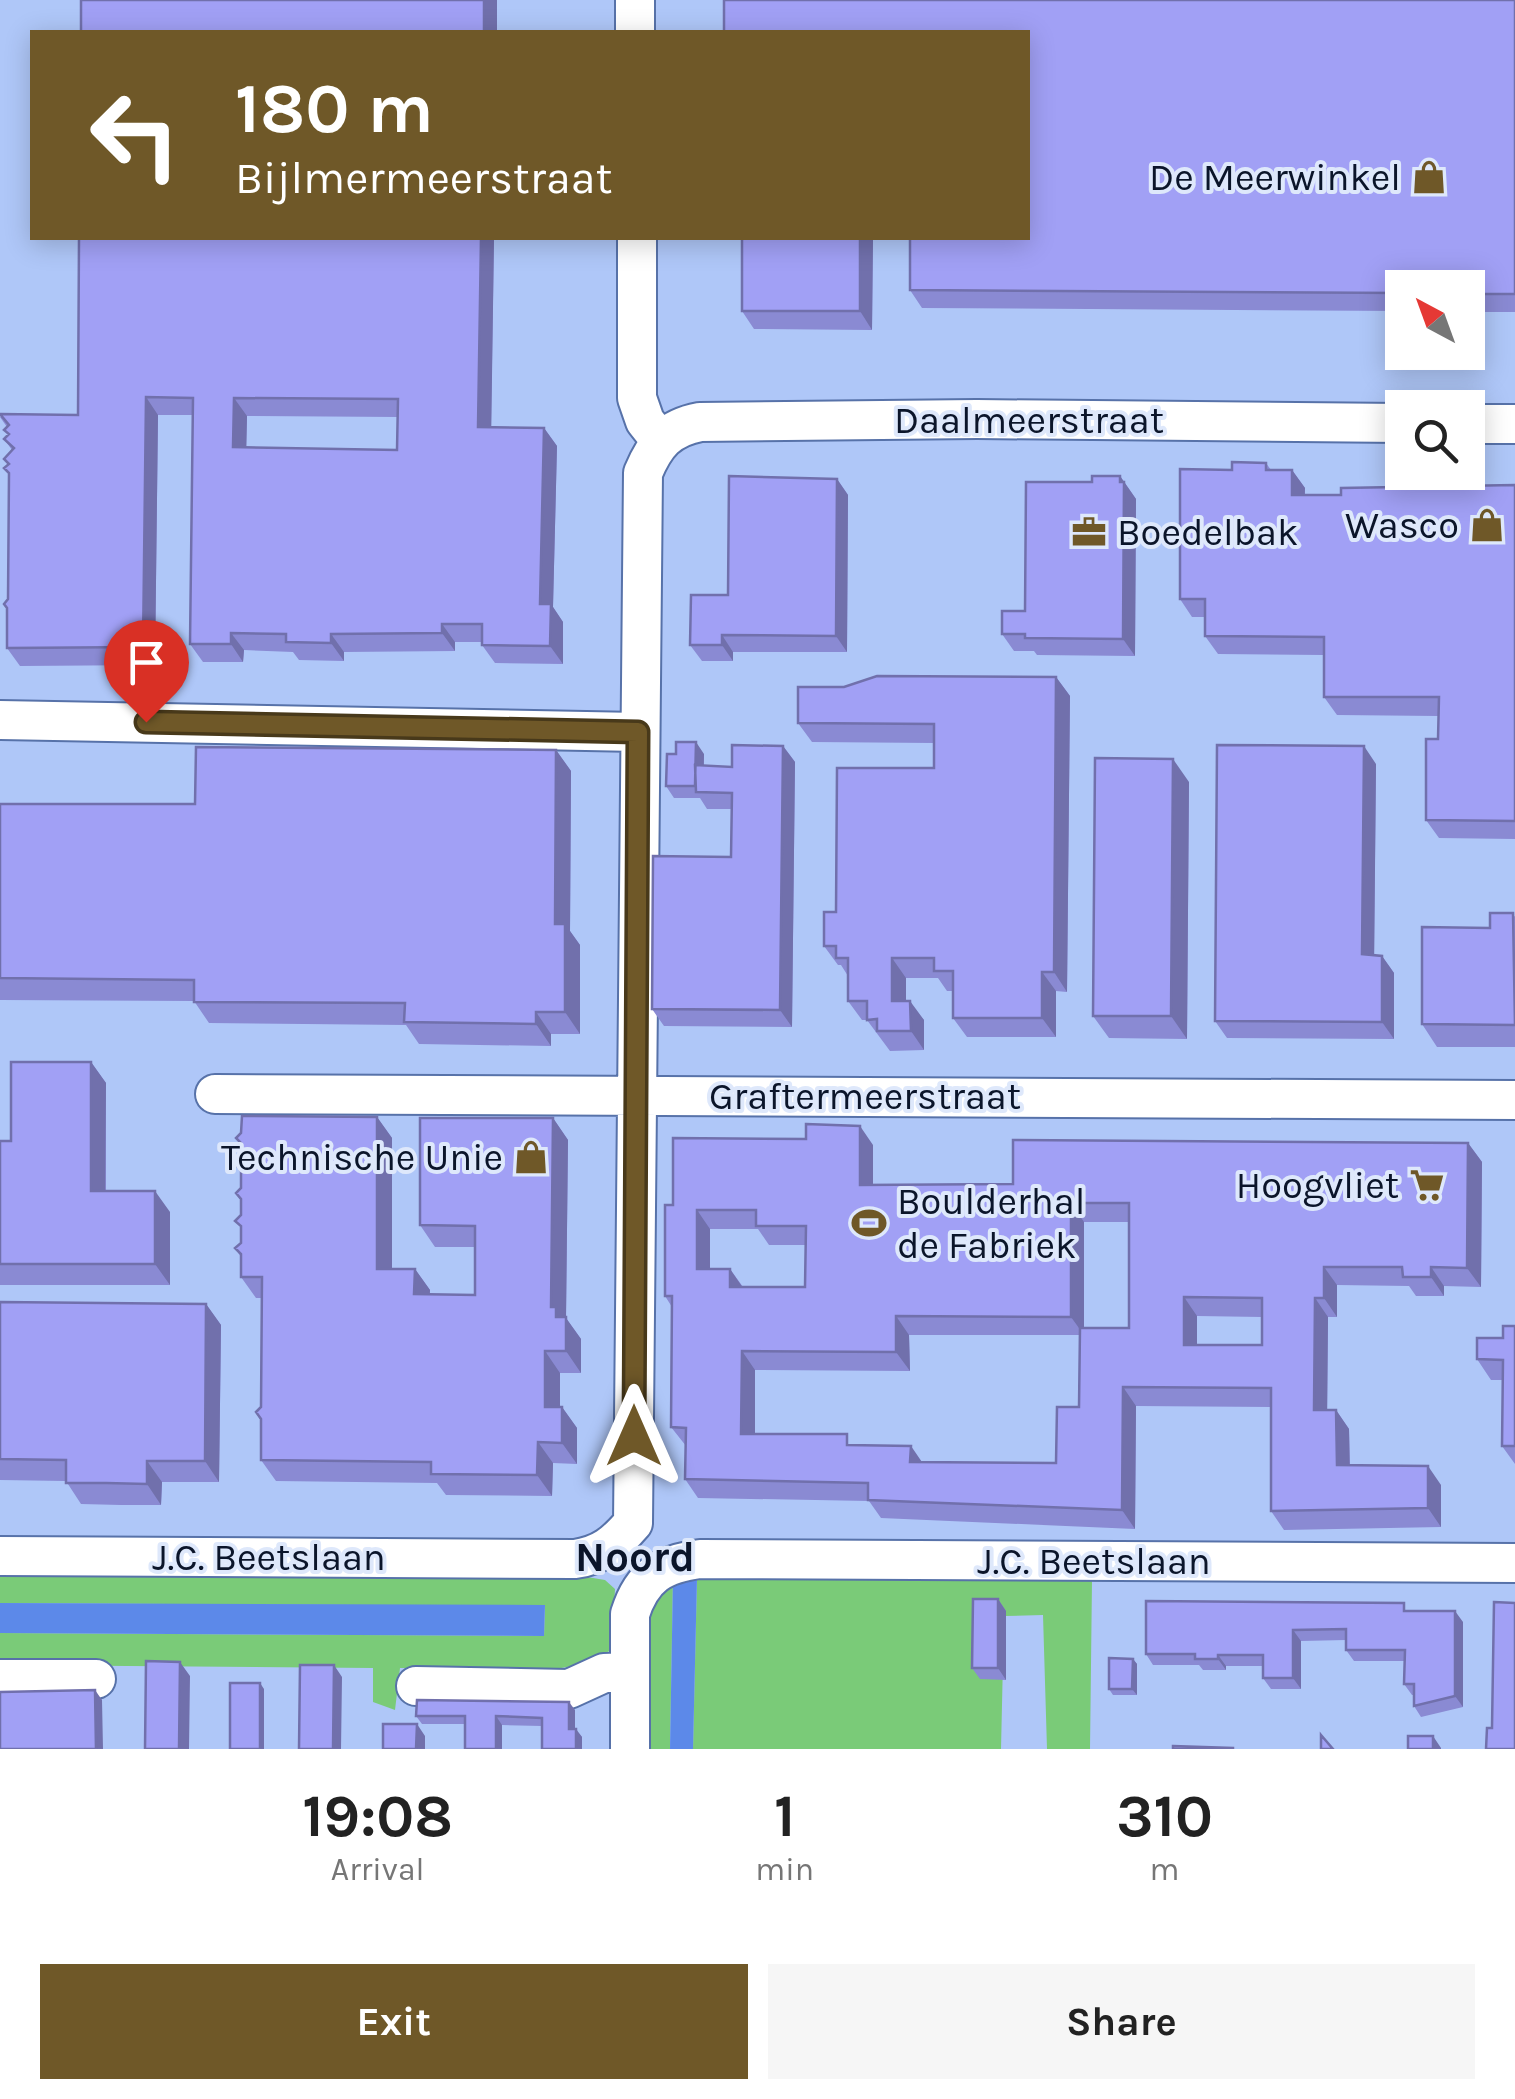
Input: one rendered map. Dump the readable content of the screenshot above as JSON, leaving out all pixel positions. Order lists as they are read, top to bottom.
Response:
{
  "streets": {
    "street": ["Daalmeerstraat", "Graftermeerstraat", "J.C. Beetslaan"]
  },
  "districts": ["Noord"],
  "places": {
    "shop": ["De Meerwinkel", "Wasco", "Technische Unie"],
    "office": ["Boedelbak"],
    "supermarket": ["Hoogvliet"],
    "sports": ["Boulderhal de Fabriek"]
  },
  "north": "top left",
  "page": {
    "turn": ["180 m", "Bijlmermeerstraat"],
    "eta": [
      "19:08",
      "Arrival",
      "1",
      "min",
      "310",
      "m"
    ],
    "buttons": ["Exit", "Share"]
  }
}
